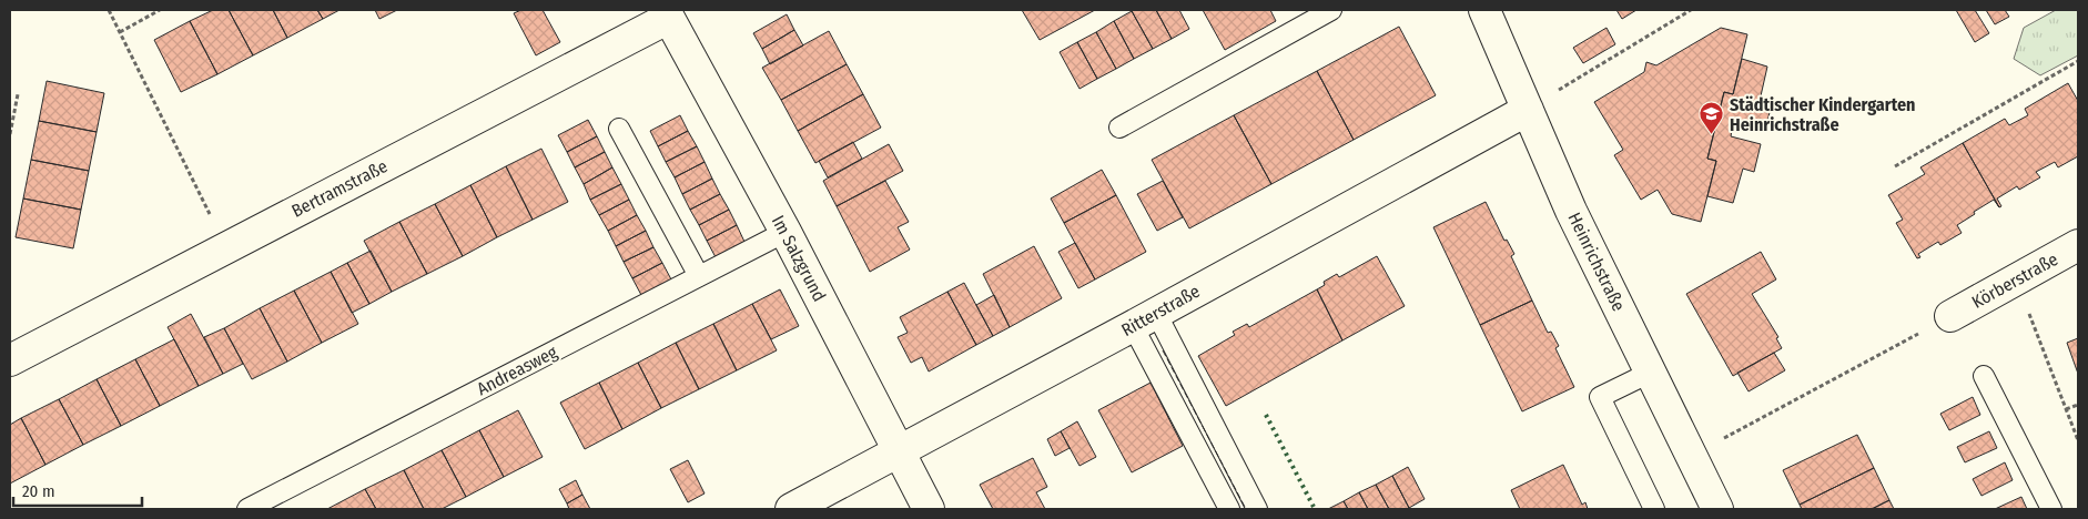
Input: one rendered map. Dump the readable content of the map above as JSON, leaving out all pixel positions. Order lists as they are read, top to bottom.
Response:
{
  "streets": {
    "street": [
      "Bertramstraße",
      "Im Salzgrund",
      "Heinrichstraße",
      "Körberstraße",
      "Ritterstraße"
    ],
    "lane": ["Andreasweg"]
  },
  "crossings": [
    ["Bertramstraße", "Im Salzgrund"],
    ["Im Salzgrund", "Ritterstraße"],
    ["Im Salzgrund", "Andreasweg"],
    ["Heinrichstraße", "Ritterstraße"]
  ],
  "places": {
    "school or university": ["Städtischer Kindergarten Heinrichstraße"]
  },
  "scale_bar": "20 m"
}
